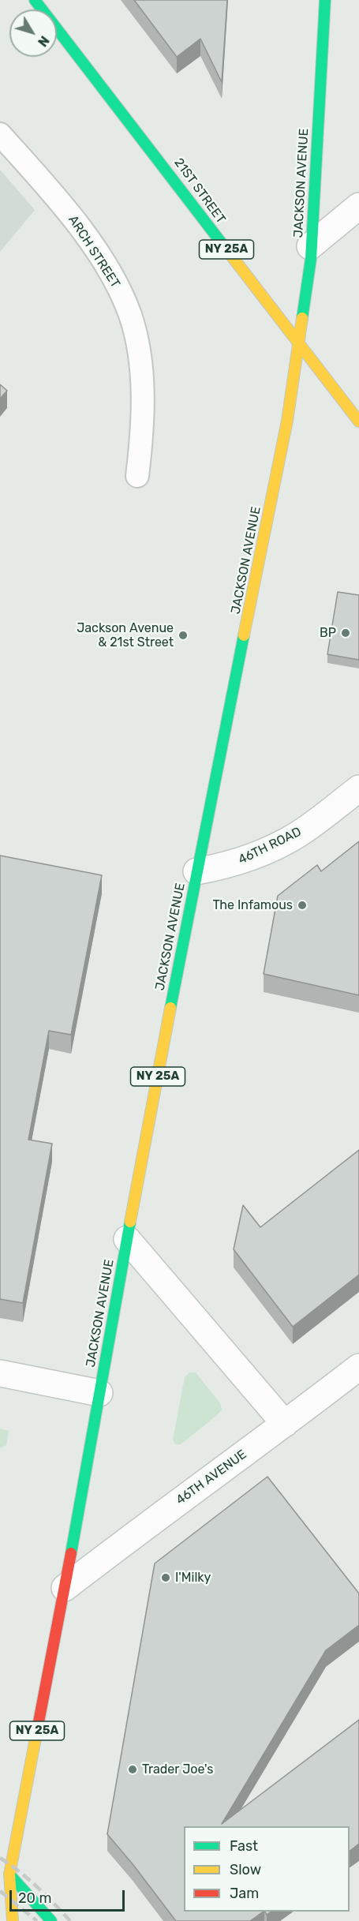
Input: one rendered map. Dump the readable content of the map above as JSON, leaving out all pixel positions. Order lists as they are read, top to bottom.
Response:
{
  "streets": {
    "main road": ["JACKSON AVENUE", "21ST STREET", "NY 25A"],
    "street": ["46TH ROAD", "46TH AVENUE"],
    "lane": ["ARCH STREET"]
  },
  "crossings": [
    ["JACKSON AVENUE", "21ST STREET"],
    ["JACKSON AVENUE", "46TH ROAD"],
    ["JACKSON AVENUE", "46TH AVENUE"]
  ],
  "places": [
    "BP",
    "Jackson Avenue & 21st Street",
    "The Infamous",
    "I'Milky",
    "Trader Joe's"
  ],
  "legend": ["Fast", "Slow", "Jam"],
  "scale_bar": "20 m",
  "north": "bottom right"
}
